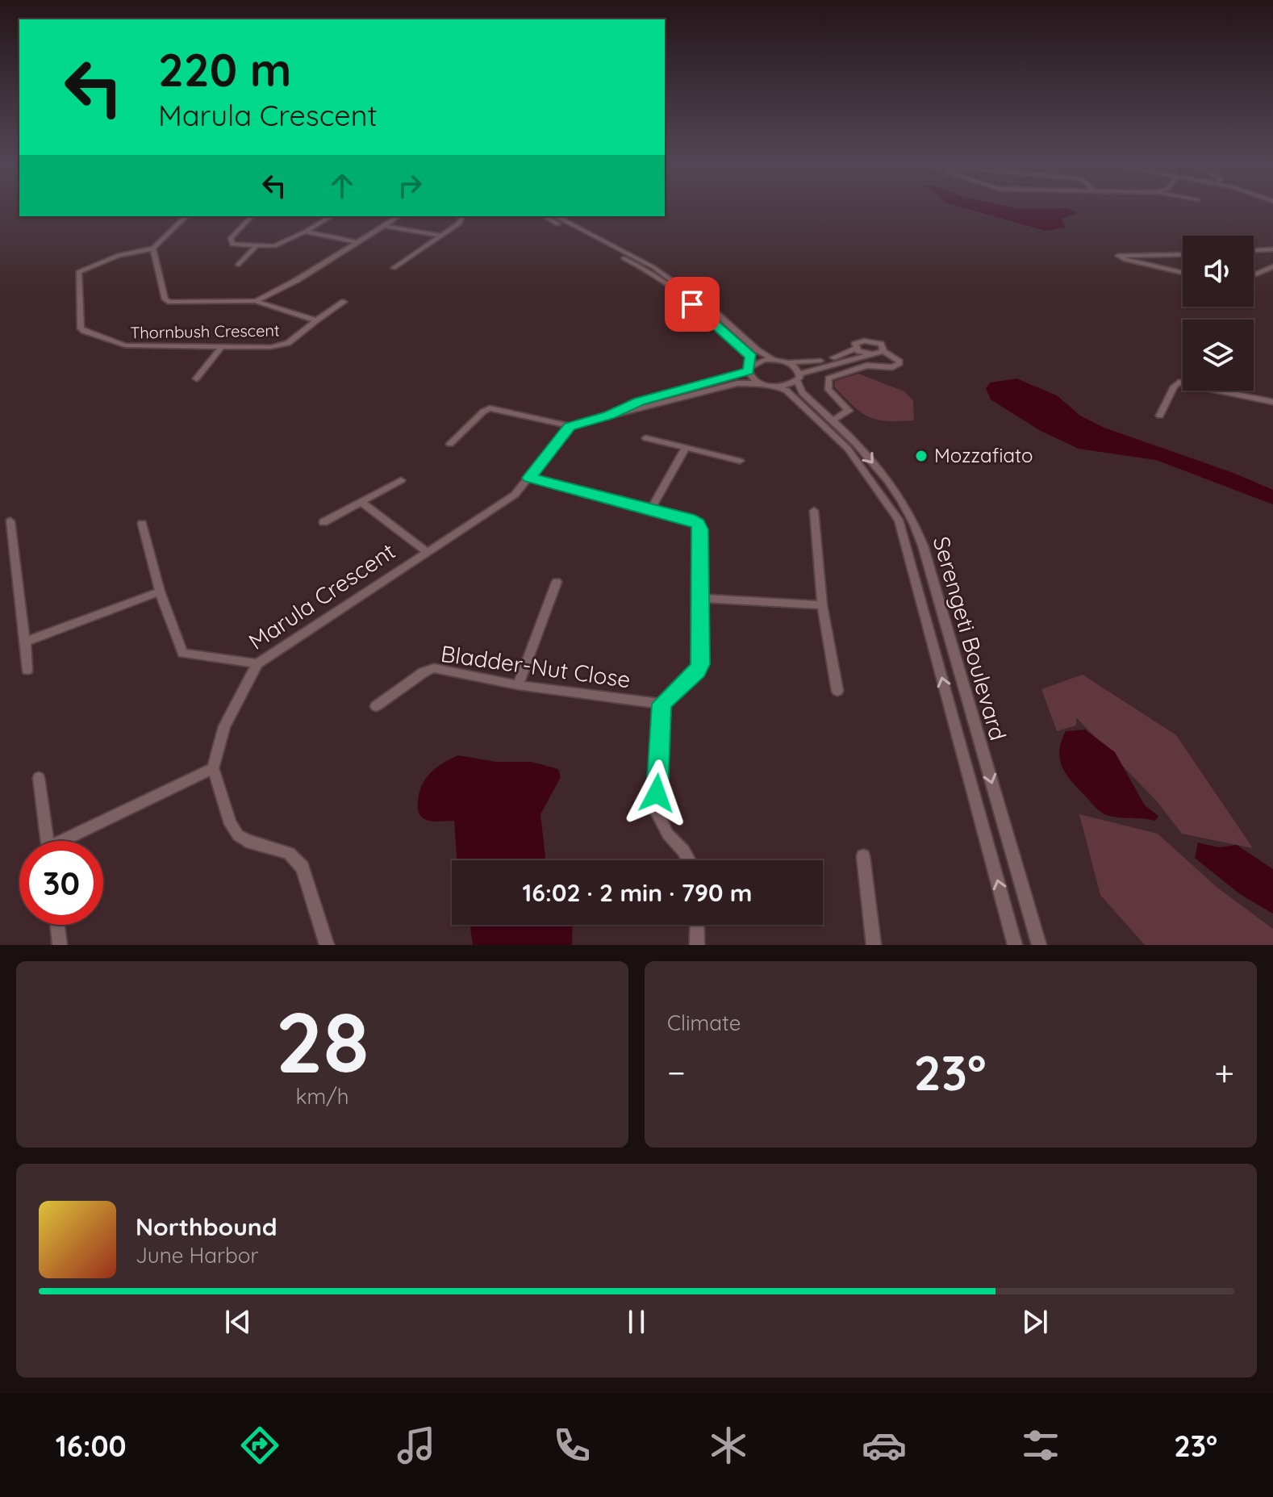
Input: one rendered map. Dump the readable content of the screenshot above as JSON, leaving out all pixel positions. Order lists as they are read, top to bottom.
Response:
{
  "streets": {
    "street": [
      "Thornbush Crescent",
      "Marula Crescent",
      "Serengeti Boulevard",
      "Bladder-Nut Close"
    ]
  },
  "places": ["Mozzafiato"],
  "page": {
    "turn": ["220 m", "Marula Crescent"],
    "limit": "30",
    "trip": "16:02 · 2 min · 790 m",
    "tile": [
      ["28", "km/h"],
      "Climate"
    ],
    "heat": ["−", "23°", "+"],
    "song": ["Northbound", "June Harbor"],
    "tabs": ["16:00", "23°"]
  }
}
